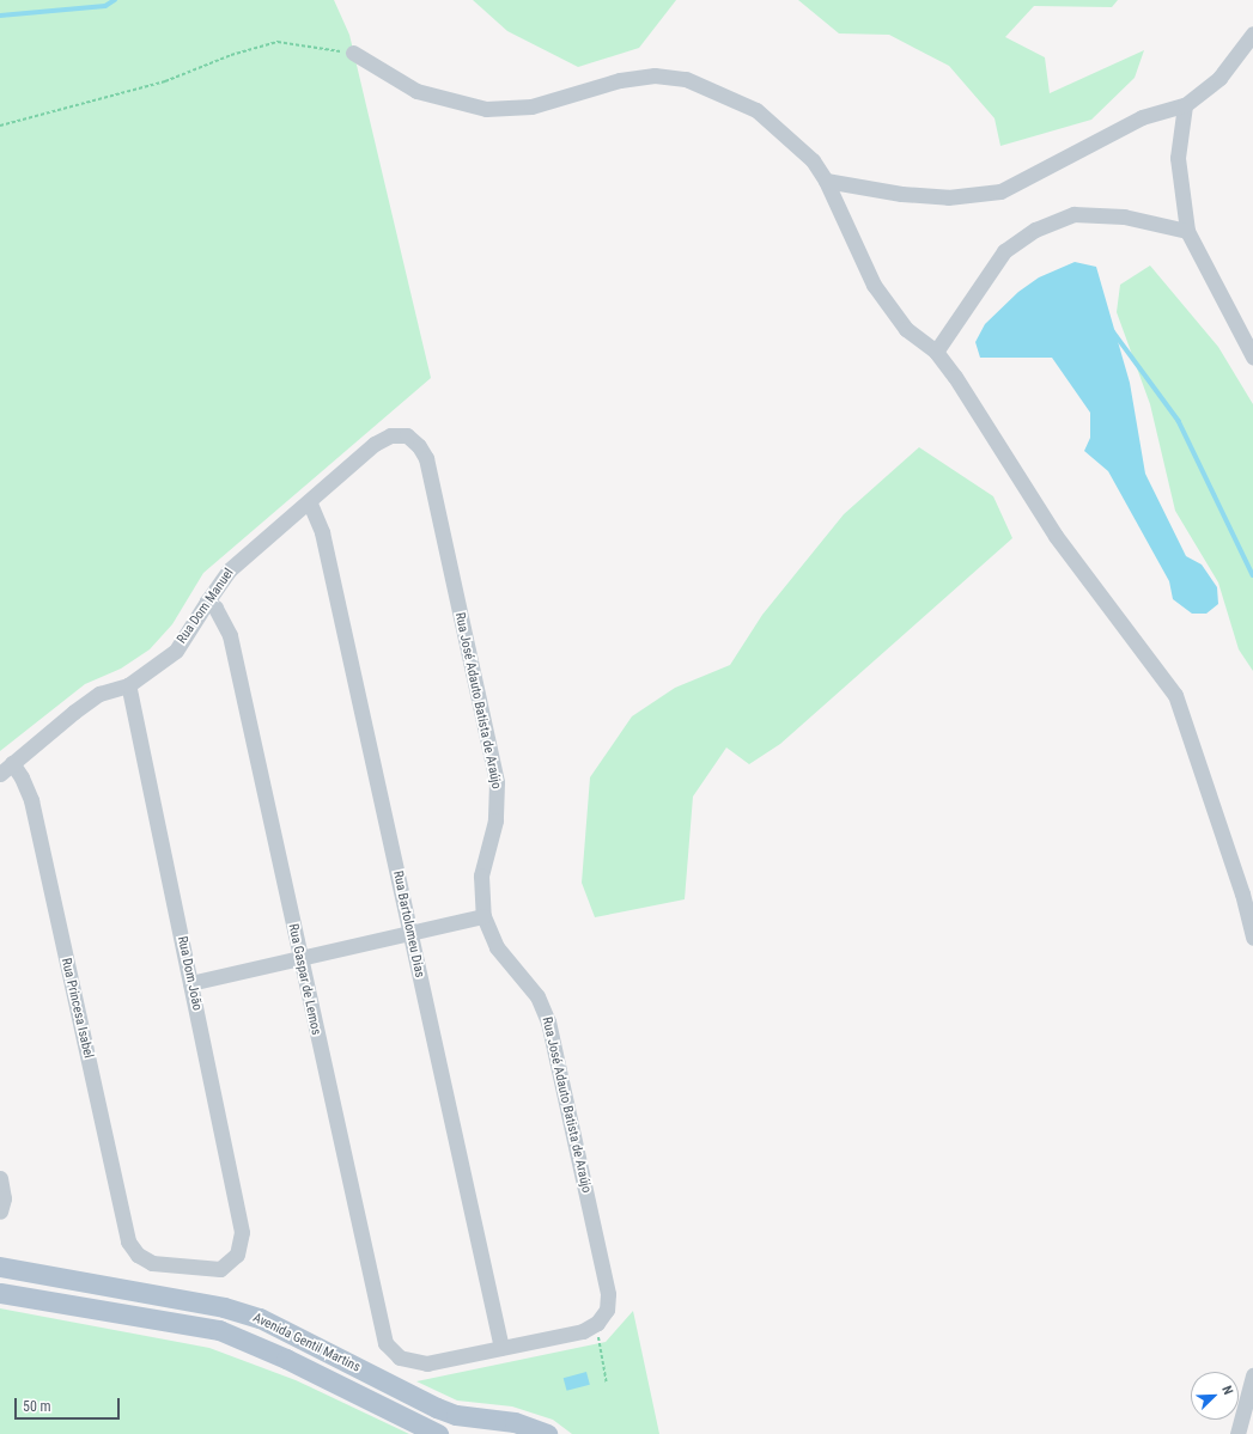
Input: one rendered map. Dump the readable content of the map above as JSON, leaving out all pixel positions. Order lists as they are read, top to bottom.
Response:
{
  "streets": {
    "main road": ["Avenida Gentil Martins"],
    "street": [
      "Rua Dom Manuel",
      "Rua José Adauto Batista de Araújo",
      "Rua Bartolomeu Dias",
      "Rua Dom João",
      "Rua Gaspar de Lemos",
      "Rua Princesa Isabel"
    ]
  },
  "crossings": [
    ["Rua Dom Manuel", "Rua José Adauto Batista de Araújo"],
    ["Rua Dom Manuel", "Rua Bartolomeu Dias"],
    ["Rua Dom Manuel", "Rua Dom João"],
    ["Rua Dom Manuel", "Rua Gaspar de Lemos"],
    ["Rua Dom Manuel", "Rua Princesa Isabel"],
    ["Rua Bartolomeu Dias", "Rua Gaspar de Lemos"],
    ["Rua Dom João", "Rua Princesa Isabel"]
  ],
  "scale_bar": "50 m",
  "north": "top right"
}
